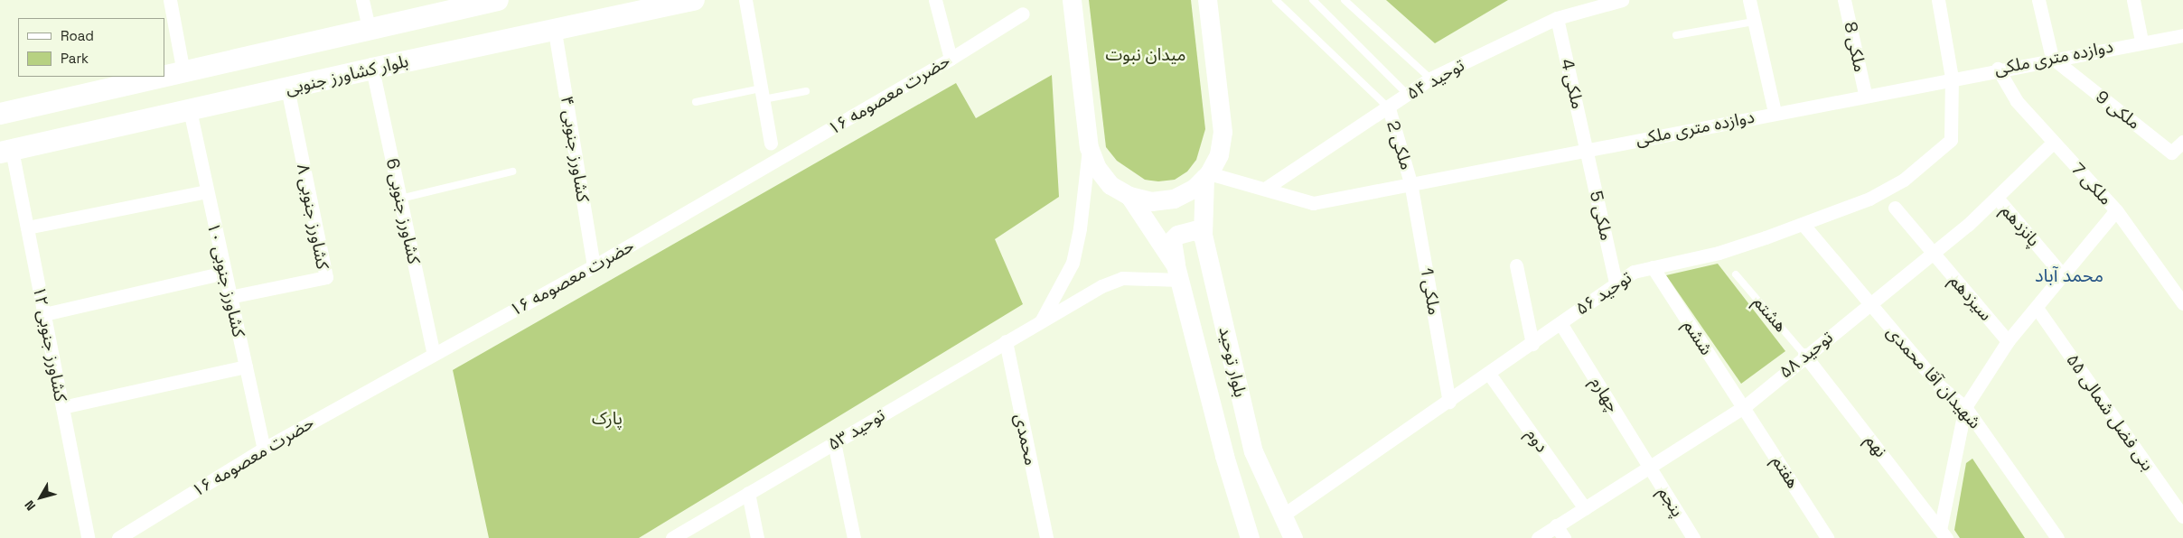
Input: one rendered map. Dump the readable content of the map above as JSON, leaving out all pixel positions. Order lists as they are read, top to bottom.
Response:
{
  "streets": {
    "main road": ["بلوار کشاورز جنوبی", "بلوار توحید"],
    "street": [
      "ملکی 8",
      "دوازده متری ملکی",
      "توحید ۵۴",
      "ملکی 4",
      "حضرت معصومه ۱۶",
      "ملکی 9",
      "ملکی 2",
      "کشاورز جنوبی ۴",
      "ملکی 7",
      "کشاورز جنوبی 6",
      "ملکی 5",
      "کشاورز جنوبی ۸",
      "پانزدهم",
      "کشاورز جنوبی ۱۰",
      "ملکی 1",
      "توحید ۵۶",
      "سیزدهم",
      "ششم",
      "کشاورز جنوبی ۱۲",
      "توحید ۵۸",
      "شهیدان آقا محمدی",
      "چهارم",
      "بنی فضل شمالی ۵۵",
      "توحید ۵۳",
      "محمدی",
      "دوم",
      "نهم",
      "هفتم",
      "پنجم"
    ],
    "lane": ["هشتم"]
  },
  "crossings": [
    ["ملکی 8", "دوازده متری ملکی"],
    ["دوازده متری ملکی", "توحید ۵۴"],
    ["دوازده متری ملکی", "ملکی 4"],
    ["دوازده متری ملکی", "ملکی 9"],
    ["دوازده متری ملکی", "ملکی 2"],
    ["دوازده متری ملکی", "ملکی 7"],
    ["دوازده متری ملکی", "ملکی 5"],
    ["دوازده متری ملکی", "ملکی 1"],
    ["دوازده متری ملکی", "توحید ۵۶"],
    ["دوازده متری ملکی", "بلوار توحید"],
    ["بلوار کشاورز جنوبی", "کشاورز جنوبی ۴"],
    ["بلوار کشاورز جنوبی", "کشاورز جنوبی 6"],
    ["بلوار کشاورز جنوبی", "کشاورز جنوبی ۸"],
    ["بلوار کشاورز جنوبی", "کشاورز جنوبی ۱۰"],
    ["بلوار کشاورز جنوبی", "کشاورز جنوبی ۱۲"],
    ["توحید ۵۴", "ملکی 4"],
    ["توحید ۵۴", "ملکی 2"],
    ["ملکی 4", "ملکی 5"],
    ["حضرت معصومه ۱۶", "کشاورز جنوبی ۴"],
    ["حضرت معصومه ۱۶", "کشاورز جنوبی 6"],
    ["حضرت معصومه ۱۶", "کشاورز جنوبی ۱۰"],
    ["ملکی 2", "ملکی 1"],
    ["ملکی 7", "پانزدهم"],
    ["ملکی 7", "سیزدهم"],
    ["ملکی 7", "توحید ۵۸"],
    ["ملکی 7", "شهیدان آقا محمدی"],
    ["ملکی 7", "بنی فضل شمالی ۵۵"],
    ["ملکی 5", "توحید ۵۶"],
    ["کشاورز جنوبی ۸", "کشاورز جنوبی ۱۰"],
    ["پانزدهم", "توحید ۵۸"],
    ["ملکی 1", "توحید ۵۶"],
    ["توحید ۵۶", "ششم"],
    ["توحید ۵۶", "بلوار توحید"],
    ["توحید ۵۶", "شهیدان آقا محمدی"],
    ["توحید ۵۶", "چهارم"],
    ["توحید ۵۶", "دوم"],
    ["سیزدهم", "توحید ۵۸"],
    ["هشتم", "توحید ۵۸"],
    ["هشتم", "نهم"],
    ["ششم", "توحید ۵۸"],
    ["ششم", "هفتم"],
    ["توحید ۵۸", "شهیدان آقا محمدی"],
    ["توحید ۵۸", "چهارم"],
    ["توحید ۵۸", "دوم"],
    ["توحید ۵۸", "نهم"],
    ["توحید ۵۸", "هفتم"],
    ["توحید ۵۸", "پنجم"],
    ["بلوار توحید", "توحید ۵۳"],
    ["چهارم", "پنجم"],
    ["توحید ۵۳", "محمدی"]
  ],
  "districts": ["محمد آباد"],
  "parks": ["میدان نبوت", "پارک"],
  "legend": ["Road", "Park"],
  "north": "bottom left"
}
